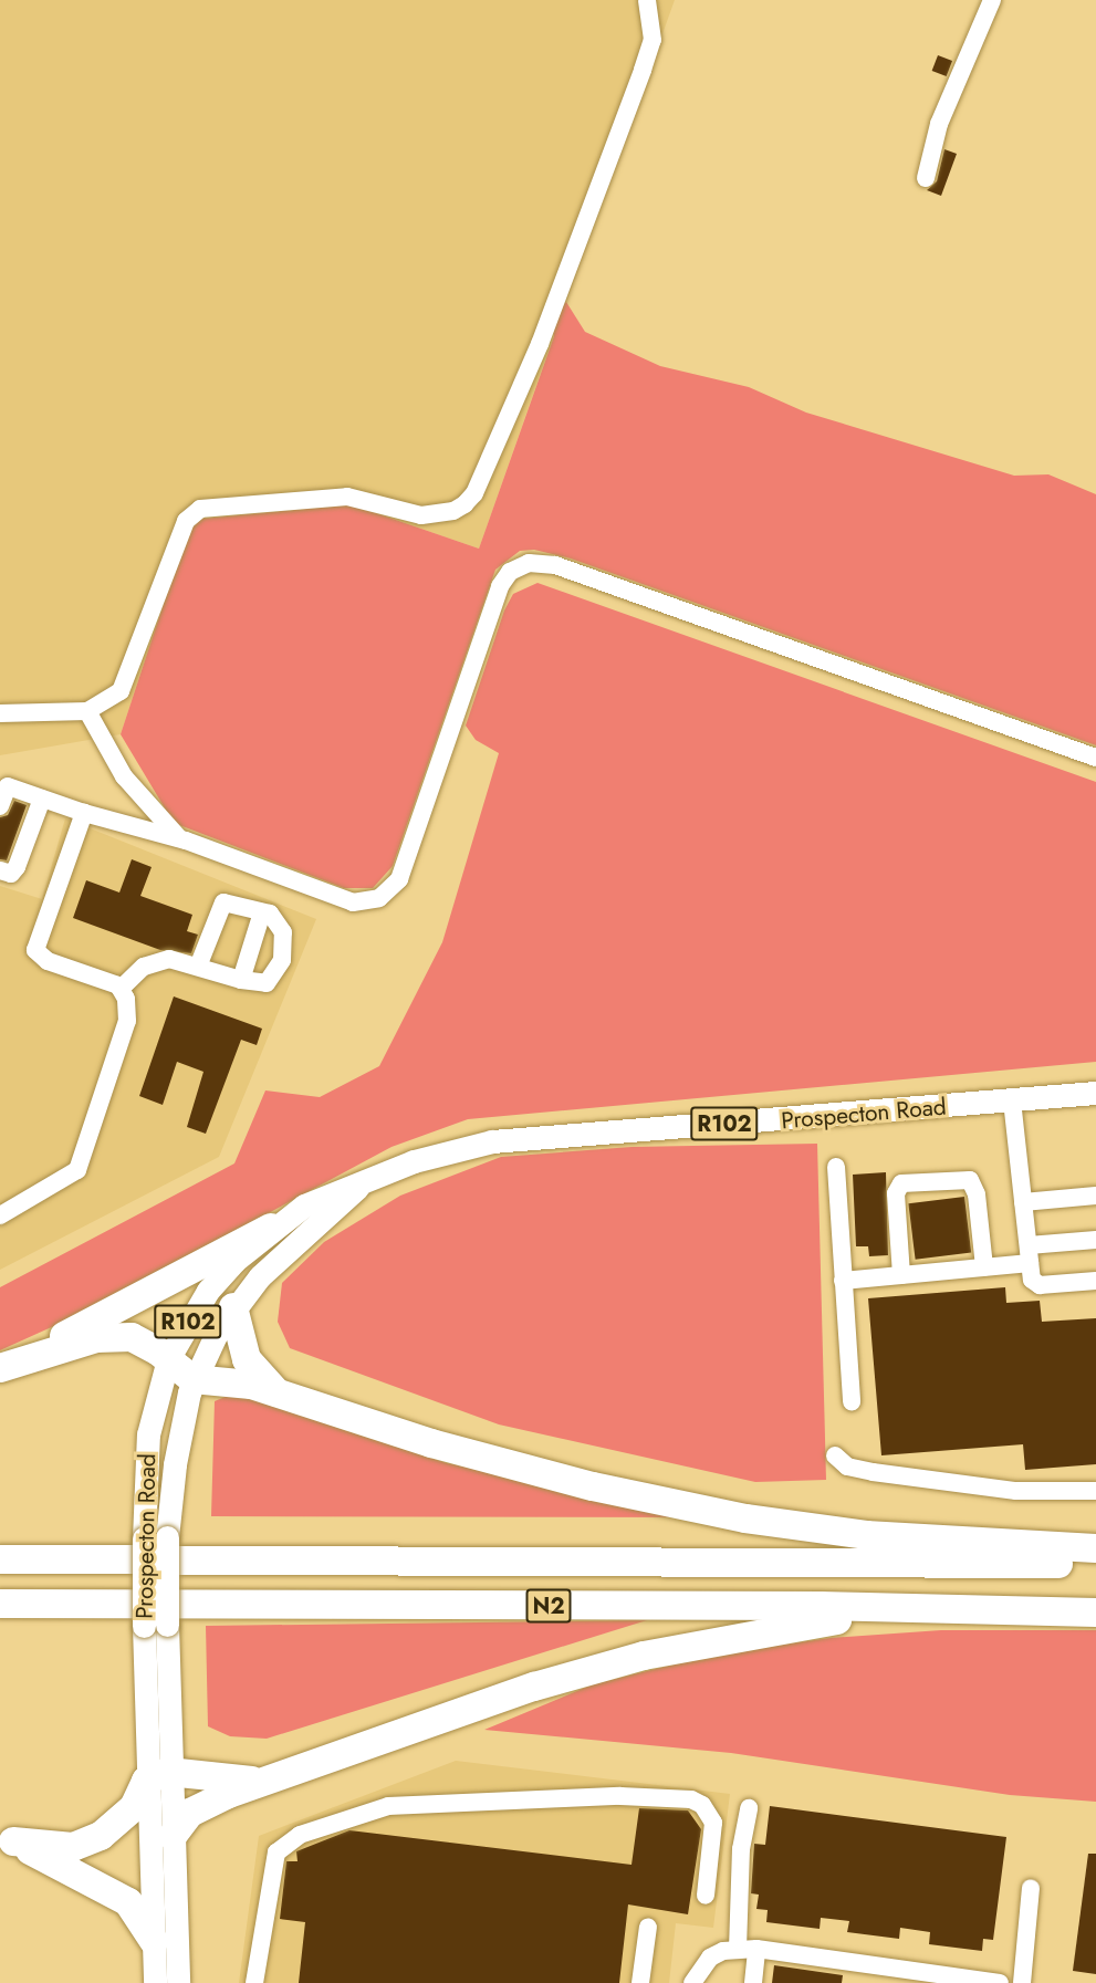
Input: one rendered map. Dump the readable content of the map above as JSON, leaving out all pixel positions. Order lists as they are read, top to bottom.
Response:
{
  "streets": {
    "highway": ["N2"],
    "main road": ["Prospecton Road", "R102"]
  }
}
